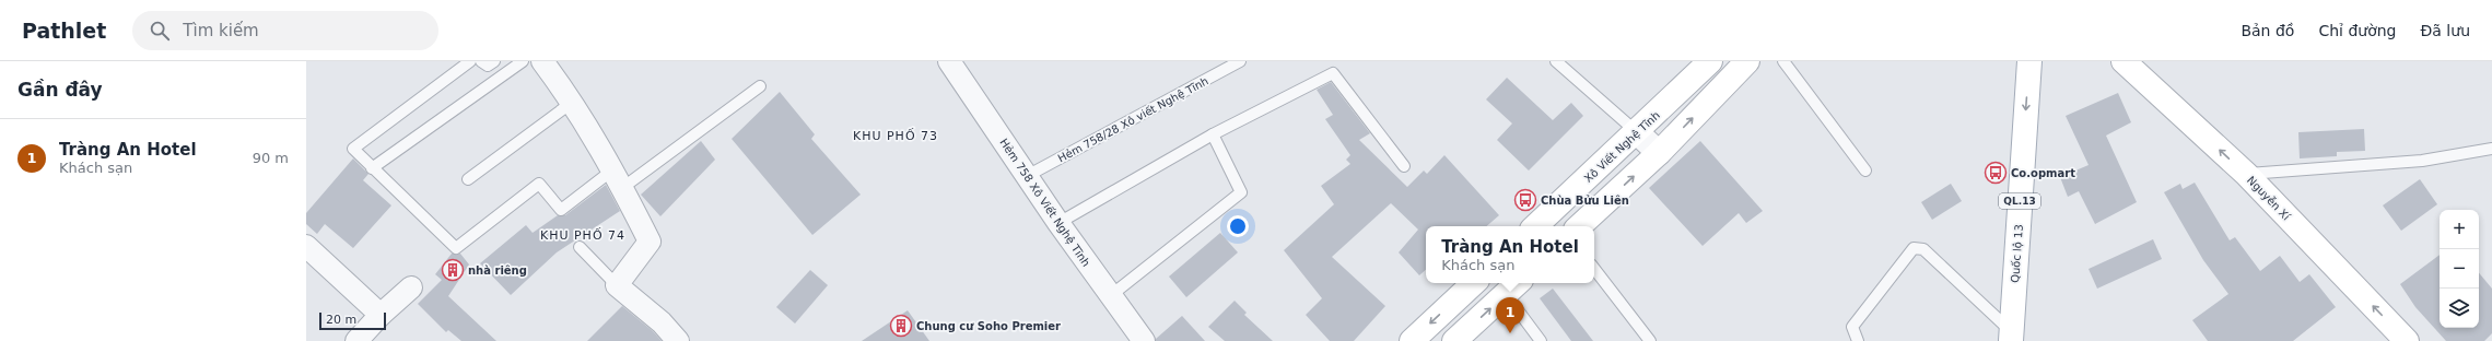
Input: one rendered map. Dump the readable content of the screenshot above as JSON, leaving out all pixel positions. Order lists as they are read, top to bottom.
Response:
{
  "streets": {
    "main road": [
      "Xô Viết Nghệ Tĩnh",
      "Nguyễn Xí",
      "QL.13",
      "Quốc lộ 13"
    ],
    "street": ["Hẻm 758 Xô Viết Nghệ Tĩnh"],
    "lane": ["Hẻm 758/28 Xô viết Nghệ Tĩnh"]
  },
  "crossings": [
    ["Hẻm 758/28 Xô viết Nghệ Tĩnh", "Hẻm 758 Xô Viết Nghệ Tĩnh"]
  ],
  "one_way": ["Nguyễn Xí", "Quốc lộ 13"],
  "districts": ["KHU PHỐ 73", "KHU PHỐ 74"],
  "places": {
    "bus stop": ["Co.opmart", "Chùa Bửu Liên"],
    "building": ["nhà riêng", "Chung cư Soho Premier"]
  },
  "scale_bar": "20 m",
  "page": {
    "header": "Pathlet",
    "search": "Tìm kiếm",
    "nav": ["Bản đồ", "Chỉ đường", "Đã lưu"],
    "heading": "Gần đây",
    "list": [
      {
        "mark": "1",
        "name": "Tràng An Hotel",
        "note": "Khách sạn",
        "value": "90 m"
      }
    ],
    "map_buttons": ["+", "−"],
    "popup": ["Tràng An Hotel", "Khách sạn"],
    "pins": "1",
    "scale": "20 m"
  }
}
